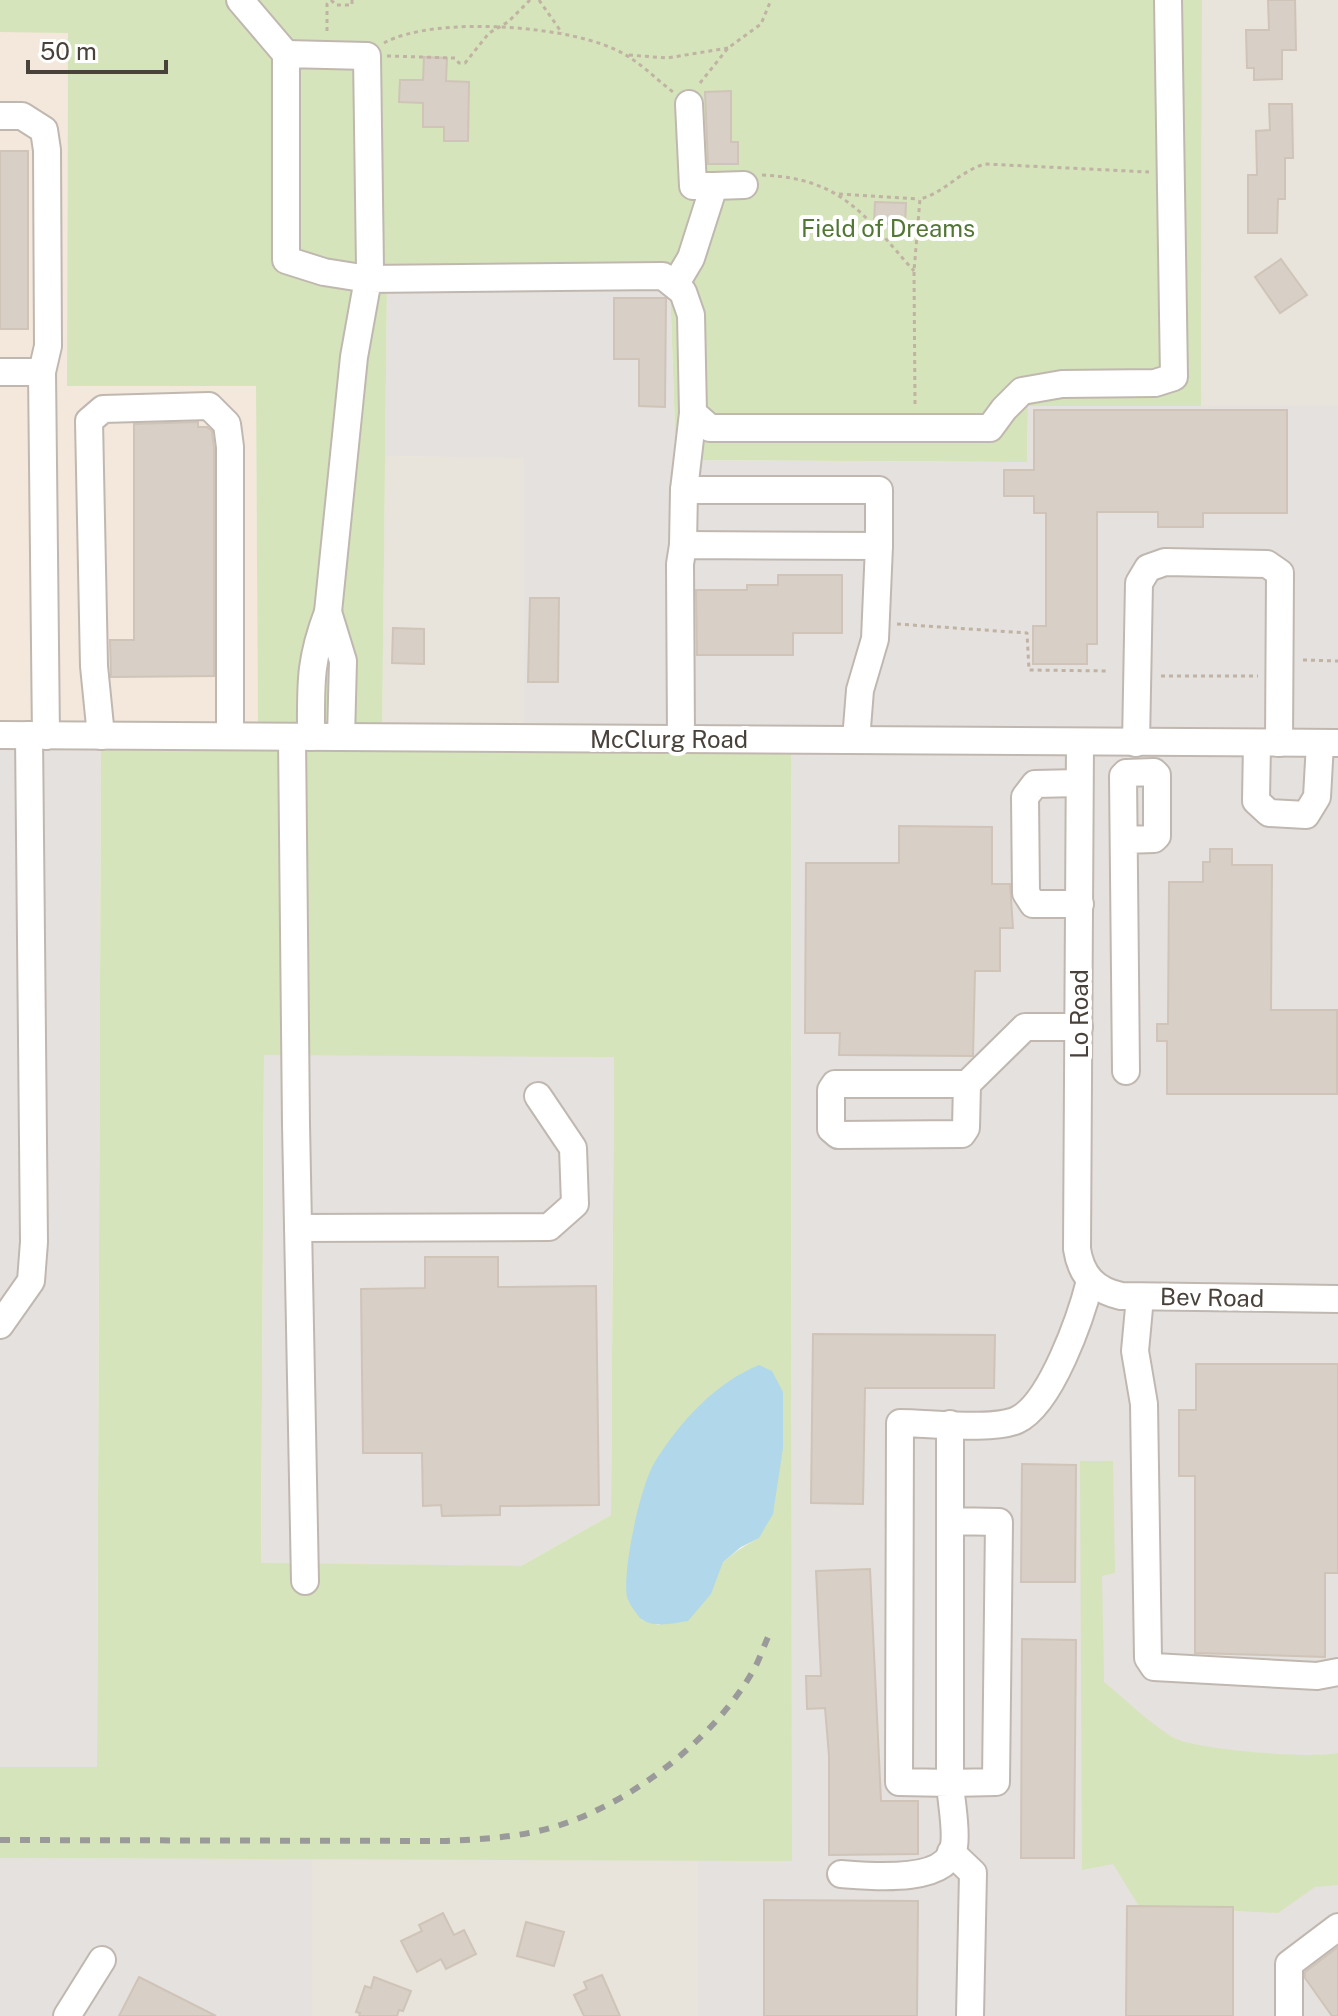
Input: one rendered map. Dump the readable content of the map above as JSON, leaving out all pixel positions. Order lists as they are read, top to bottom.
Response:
{
  "streets": {
    "street": ["McClurg Road", "Lo Road", "Bev Road"]
  },
  "crossings": [
    ["McClurg Road", "Lo Road"],
    ["Lo Road", "Bev Road"]
  ],
  "parks": ["Field of Dreams"],
  "scale_bar": "50 m"
}
